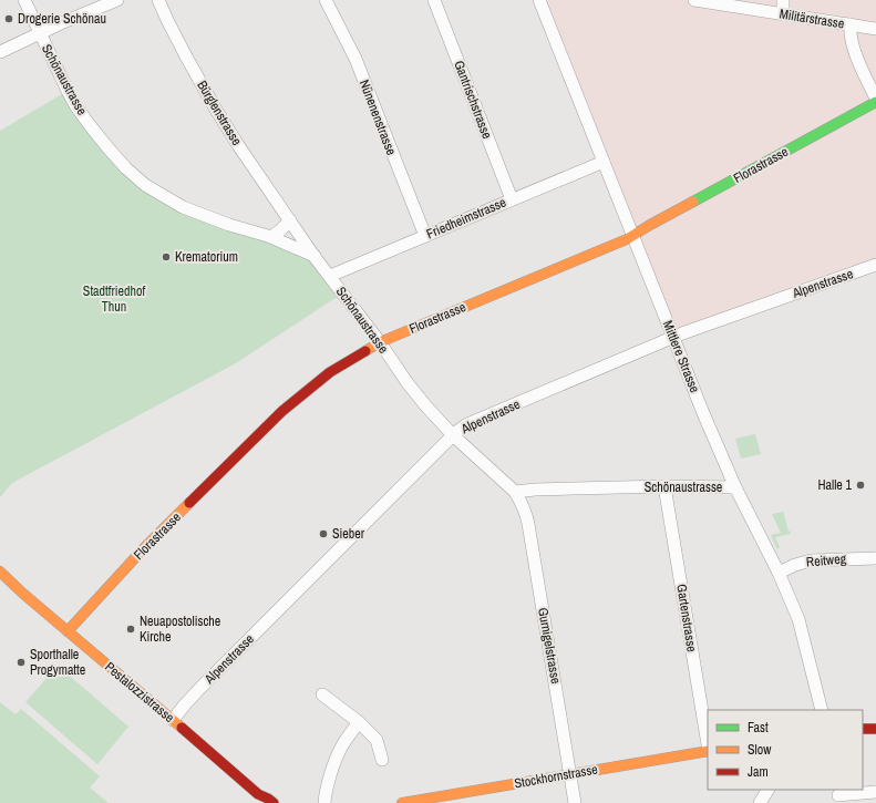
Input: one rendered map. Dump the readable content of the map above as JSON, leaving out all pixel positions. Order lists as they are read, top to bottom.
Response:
{
  "streets": {
    "street": [
      "Militärstrasse",
      "Schönaustrasse",
      "Gantrischstrasse",
      "Bürglenstrasse",
      "Nünenenstrasse",
      "Florastrasse",
      "Friedheimstrasse",
      "Alpenstrasse",
      "Mittlere Strasse",
      "Reitweg",
      "Gartenstrasse",
      "Gurnigelstrasse",
      "Pestalozzistrasse",
      "Stockhornstrasse"
    ]
  },
  "crossings": [
    ["Schönaustrasse", "Bürglenstrasse"],
    ["Schönaustrasse", "Florastrasse"],
    ["Schönaustrasse", "Friedheimstrasse"],
    ["Schönaustrasse", "Alpenstrasse"],
    ["Schönaustrasse", "Mittlere Strasse"],
    ["Schönaustrasse", "Gartenstrasse"],
    ["Schönaustrasse", "Gurnigelstrasse"],
    ["Gantrischstrasse", "Friedheimstrasse"],
    ["Nünenenstrasse", "Friedheimstrasse"],
    ["Florastrasse", "Mittlere Strasse"],
    ["Florastrasse", "Pestalozzistrasse"],
    ["Friedheimstrasse", "Mittlere Strasse"],
    ["Alpenstrasse", "Mittlere Strasse"],
    ["Alpenstrasse", "Pestalozzistrasse"],
    ["Mittlere Strasse", "Reitweg"],
    ["Gurnigelstrasse", "Stockhornstrasse"]
  ],
  "parks": ["Stadtfriedhof Thun"],
  "places": [
    "Drogerie Schönau",
    "Krematorium",
    "Halle 1",
    "Sieber",
    "Neuapostolische Kirche",
    "Sporthalle Progymatte"
  ],
  "legend": ["Fast", "Slow", "Jam"]
}
